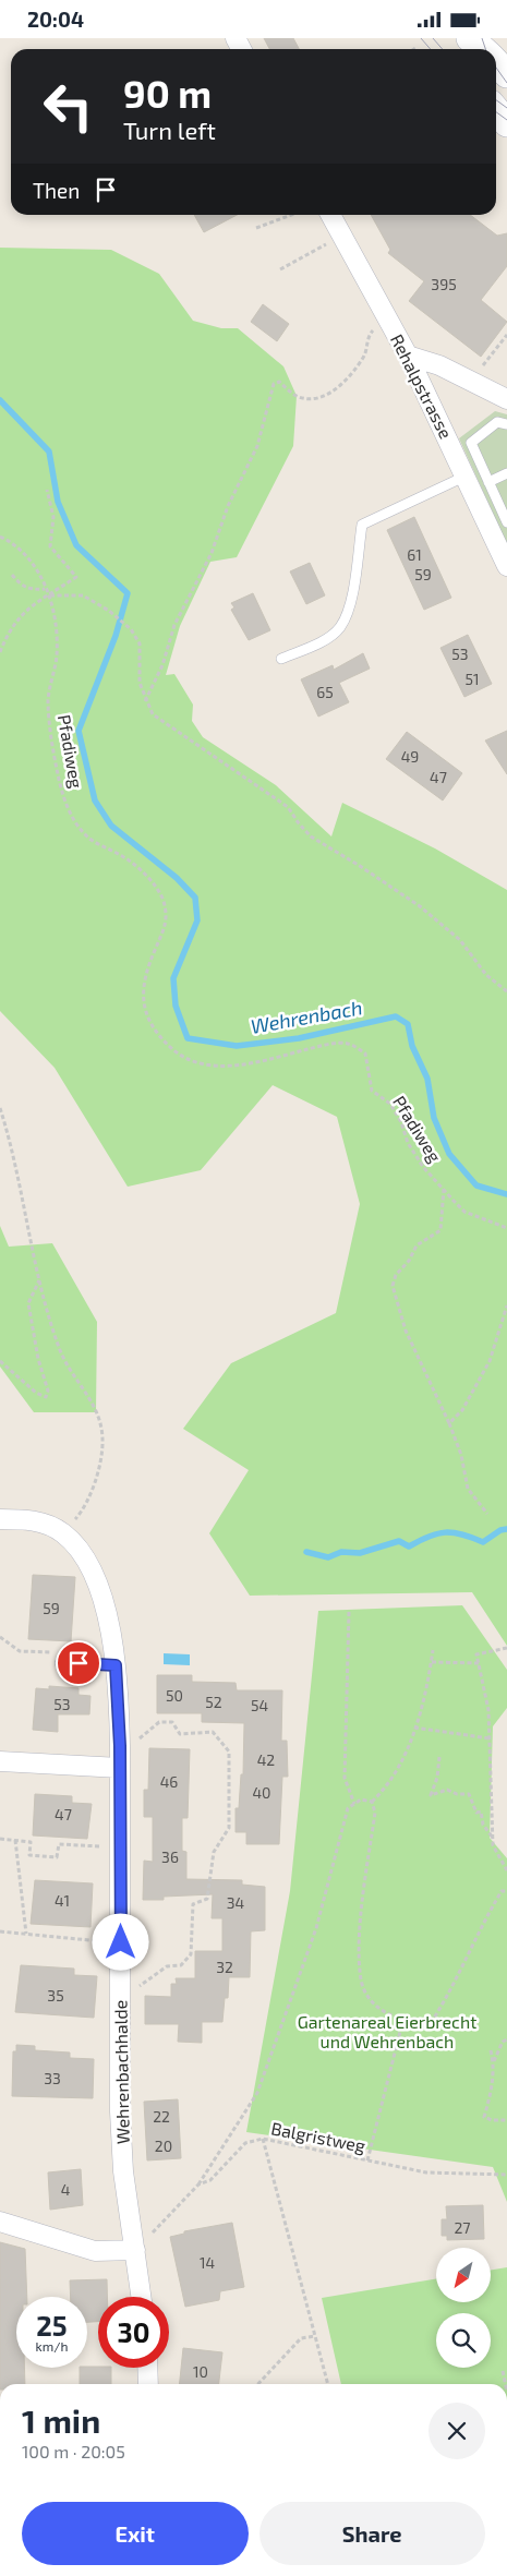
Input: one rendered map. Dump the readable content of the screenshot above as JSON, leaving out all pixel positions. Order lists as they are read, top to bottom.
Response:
{
  "streets": {
    "street": ["Rehalpstrasse", "Wehrenbachhalde"],
    "path": ["Pfadiweg", "Balgristweg"]
  },
  "crossings": [
    ["Wehrenbachhalde", "Balgristweg"]
  ],
  "water": ["Wehrenbach"],
  "parks": ["Gartenareal Eierbrecht und Wehrenbach"],
  "house_numbers": [
    "395",
    "61",
    "59",
    "53",
    "51",
    "65",
    "49",
    "47",
    "59",
    "50",
    "52",
    "53",
    "54",
    "42",
    "46",
    "40",
    "47",
    "36",
    "41",
    "34",
    "32",
    "35",
    "33",
    "22",
    "20",
    "4",
    "27",
    "14",
    "10"
  ],
  "north": "bottom left",
  "page": {
    "status": "20:04",
    "turn": ["90 m", "Turn left"],
    "then": "Then",
    "speed": "25 km/h",
    "limit": "30",
    "heading": ["1 min", "100 m · 20:05"],
    "buttons": ["Exit", "Share"]
  }
}
